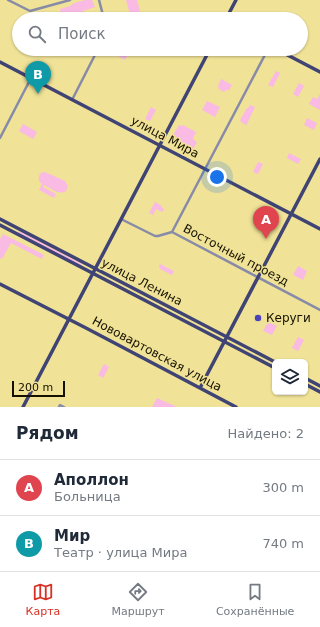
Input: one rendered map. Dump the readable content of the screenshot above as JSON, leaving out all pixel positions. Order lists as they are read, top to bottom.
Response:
{
  "streets": {
    "main road": ["улица Мира", "улица Ленина", "Нововартовская улица"],
    "street": ["Восточный проезд"]
  },
  "places": ["Керуги"],
  "scale_bar": "200 m",
  "page": {
    "search": "Поиск",
    "pins": ["B", "A"],
    "scale": "200 m",
    "heading": ["Рядом", "Найдено: 2"],
    "list": [
      {
        "mark": "A",
        "name": "Аполлон",
        "note": "Больница",
        "value": "300 m"
      },
      {
        "mark": "B",
        "name": "Мир",
        "note": "Театр · улица Мира",
        "value": "740 m"
      }
    ],
    "nav": ["Карта", "Маршрут", "Сохранённые"]
  }
}
